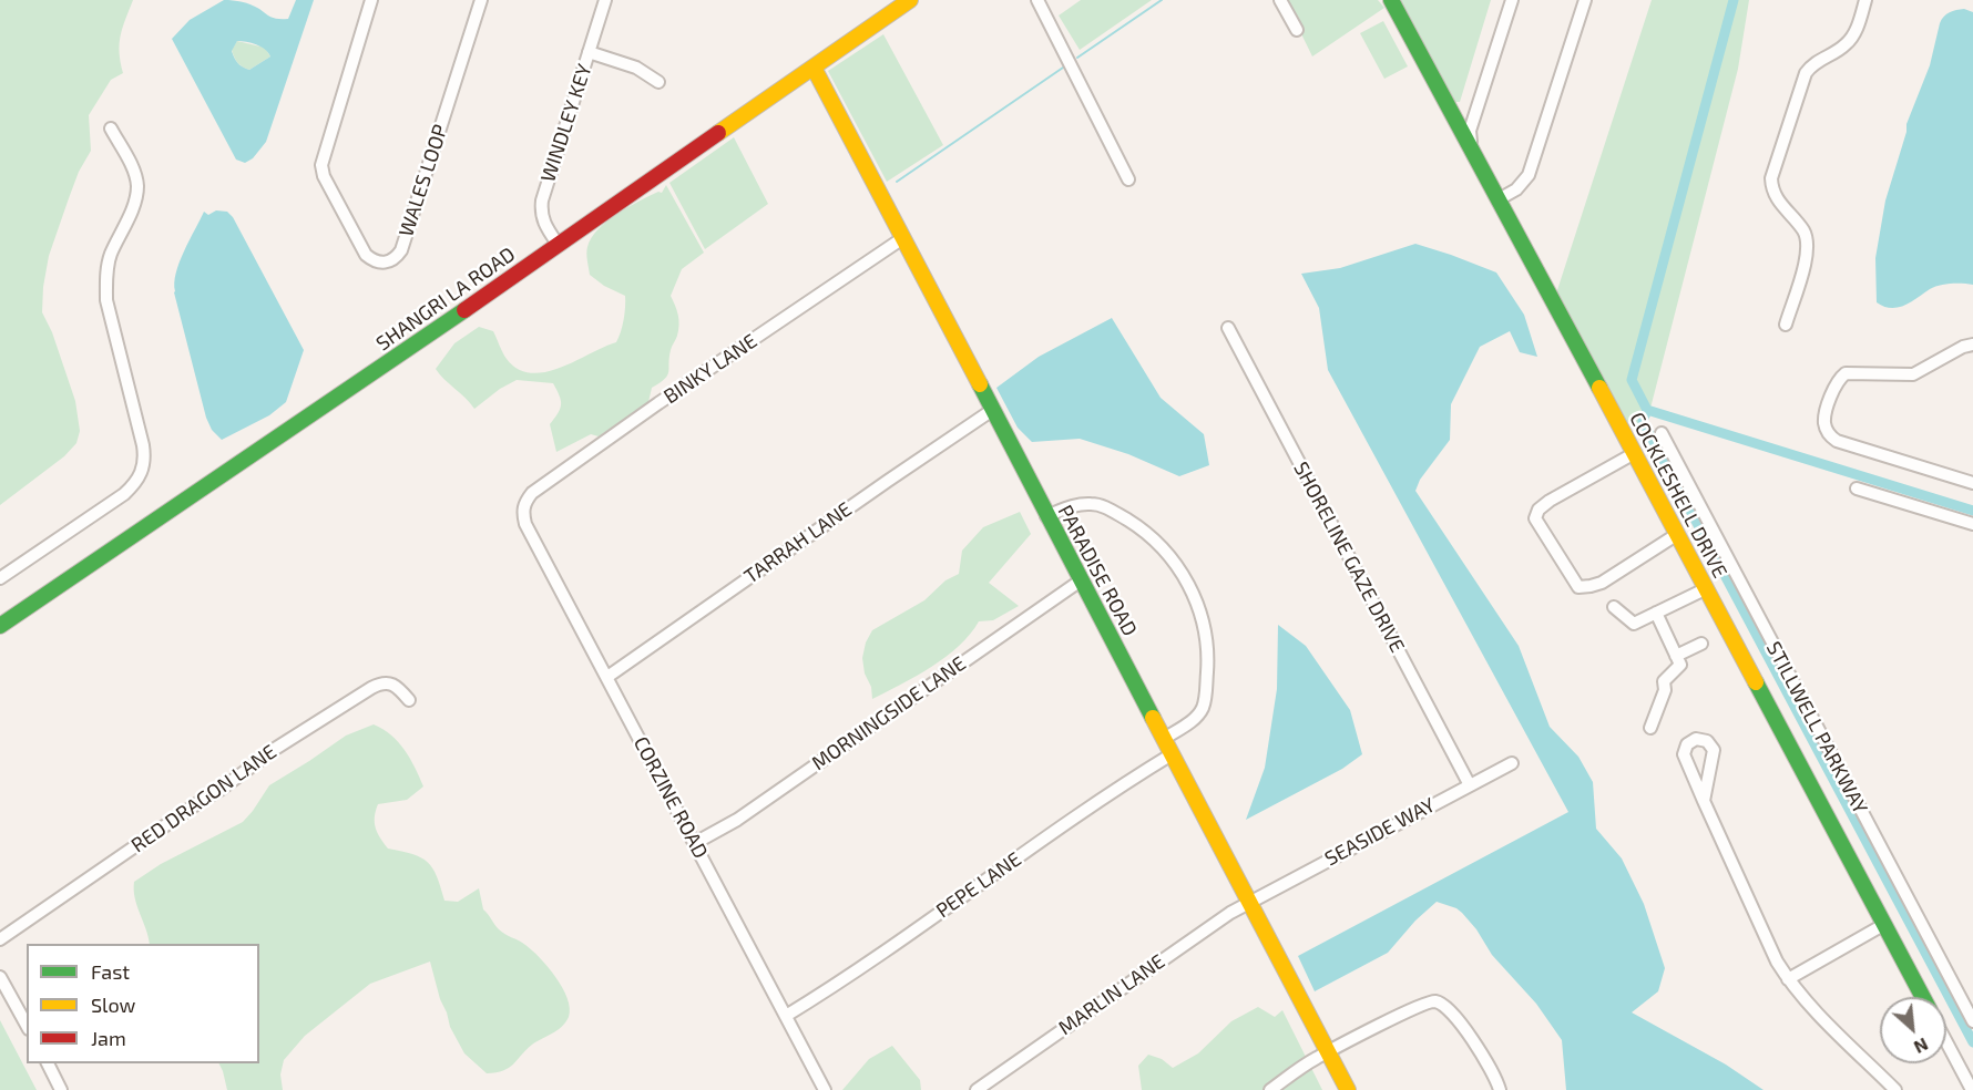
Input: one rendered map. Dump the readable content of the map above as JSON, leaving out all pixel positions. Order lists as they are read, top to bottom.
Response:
{
  "streets": {
    "street": [
      "WINDLEY KEY",
      "WALES LOOP",
      "SHANGRI LA ROAD",
      "BINKY LANE",
      "COCKLESHELL DRIVE",
      "TARRAH LANE",
      "SHORELINE GAZE DRIVE",
      "PARADISE ROAD",
      "MORNINGSIDE LANE",
      "STILLWELL PARKWAY",
      "CORZINE ROAD",
      "RED DRAGON LANE",
      "SEASIDE WAY",
      "PEPE LANE",
      "MARLIN LANE"
    ]
  },
  "crossings": [
    ["WINDLEY KEY", "SHANGRI LA ROAD"],
    ["SHANGRI LA ROAD", "PARADISE ROAD"],
    ["BINKY LANE", "PARADISE ROAD"],
    ["BINKY LANE", "CORZINE ROAD"],
    ["TARRAH LANE", "PARADISE ROAD"],
    ["TARRAH LANE", "CORZINE ROAD"],
    ["SHORELINE GAZE DRIVE", "SEASIDE WAY"],
    ["PARADISE ROAD", "MORNINGSIDE LANE"],
    ["PARADISE ROAD", "SEASIDE WAY"],
    ["PARADISE ROAD", "PEPE LANE"],
    ["PARADISE ROAD", "MARLIN LANE"],
    ["MORNINGSIDE LANE", "CORZINE ROAD"],
    ["CORZINE ROAD", "PEPE LANE"],
    ["SEASIDE WAY", "MARLIN LANE"]
  ],
  "legend": ["Fast", "Slow", "Jam"],
  "north": "bottom right"
}
